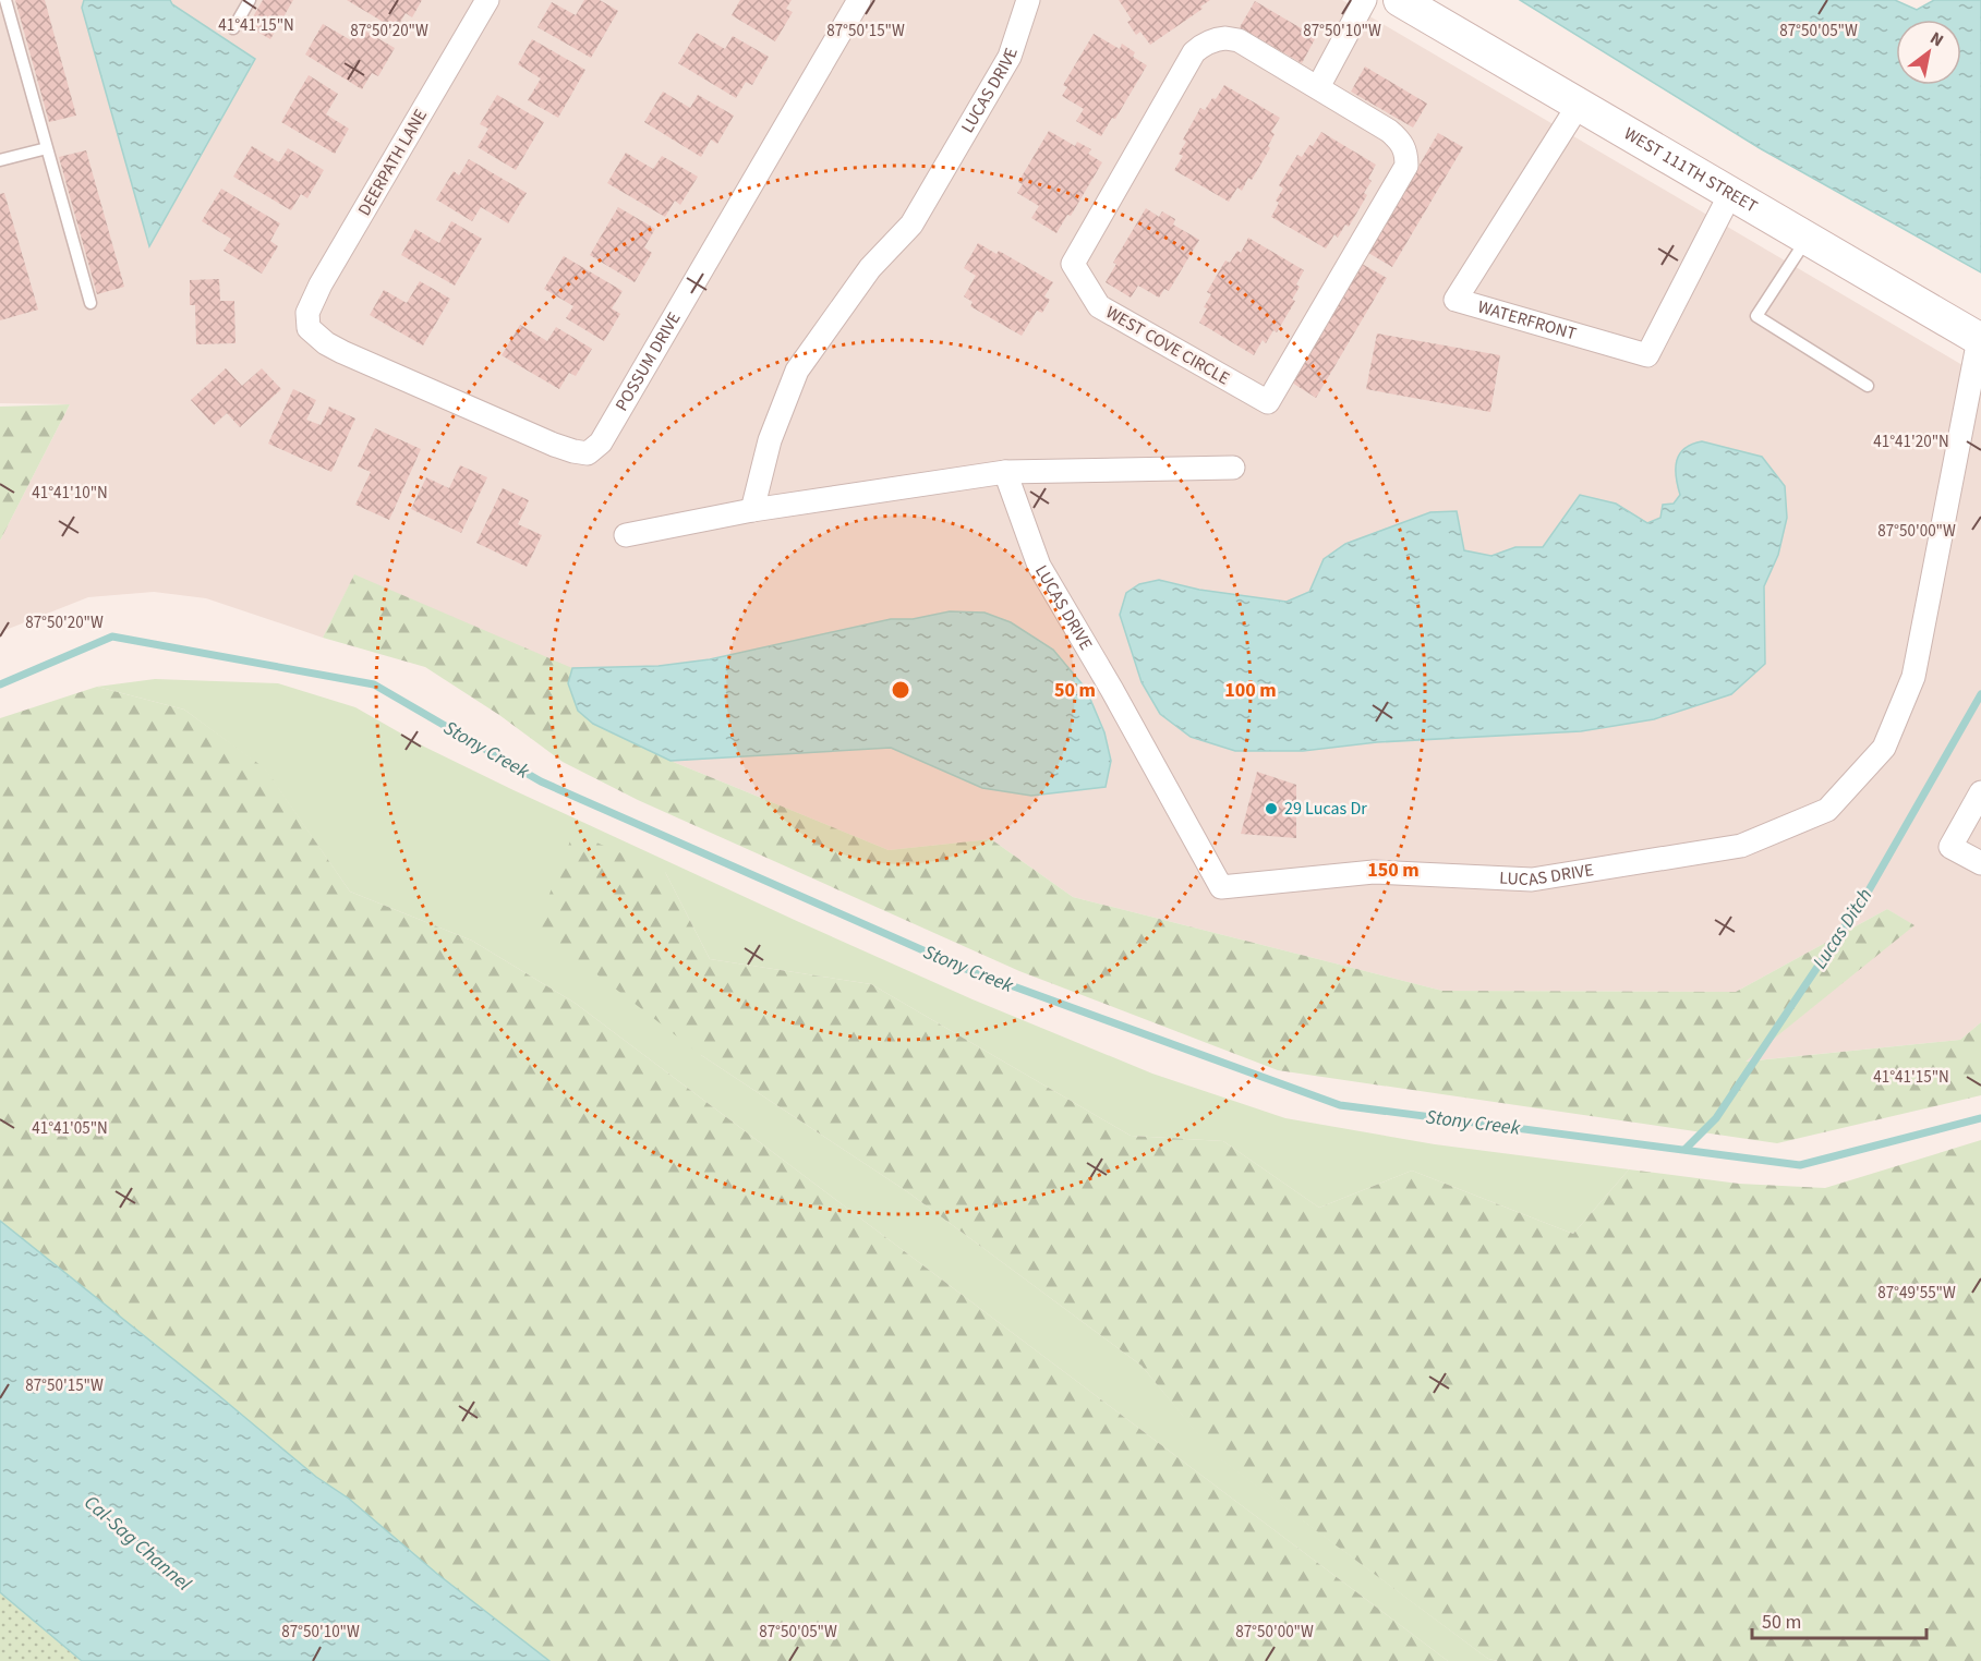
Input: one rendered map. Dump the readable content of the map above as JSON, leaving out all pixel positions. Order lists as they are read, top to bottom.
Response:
{
  "streets": {
    "main road": ["WEST 111TH STREET"],
    "street": [
      "LUCAS DRIVE",
      "DEERPATH LANE",
      "WATERFRONT",
      "WEST COVE CIRCLE",
      "POSSUM DRIVE"
    ]
  },
  "crossings": [
    ["LUCAS DRIVE", "WEST 111TH STREET"],
    ["DEERPATH LANE", "POSSUM DRIVE"],
    ["WEST 111TH STREET", "WATERFRONT"]
  ],
  "water": ["Stony Creek", "Lucas Ditch", "Cal-Sag Channel"],
  "places": ["29 Lucas Dr"],
  "scale_bar": "50 m",
  "north": "top right",
  "coordinates": [
    "41°41'15\"N",
    "87°50'20\"W",
    "87°50'15\"W",
    "87°50'10\"W",
    "87°50'05\"W",
    "41°41'20\"N",
    "41°41'10\"N",
    "87°50'00\"W",
    "41°41'05\"N",
    "87°49'55\"W"
  ],
  "rings": ["50 m", "100 m", "150 m"]
}
